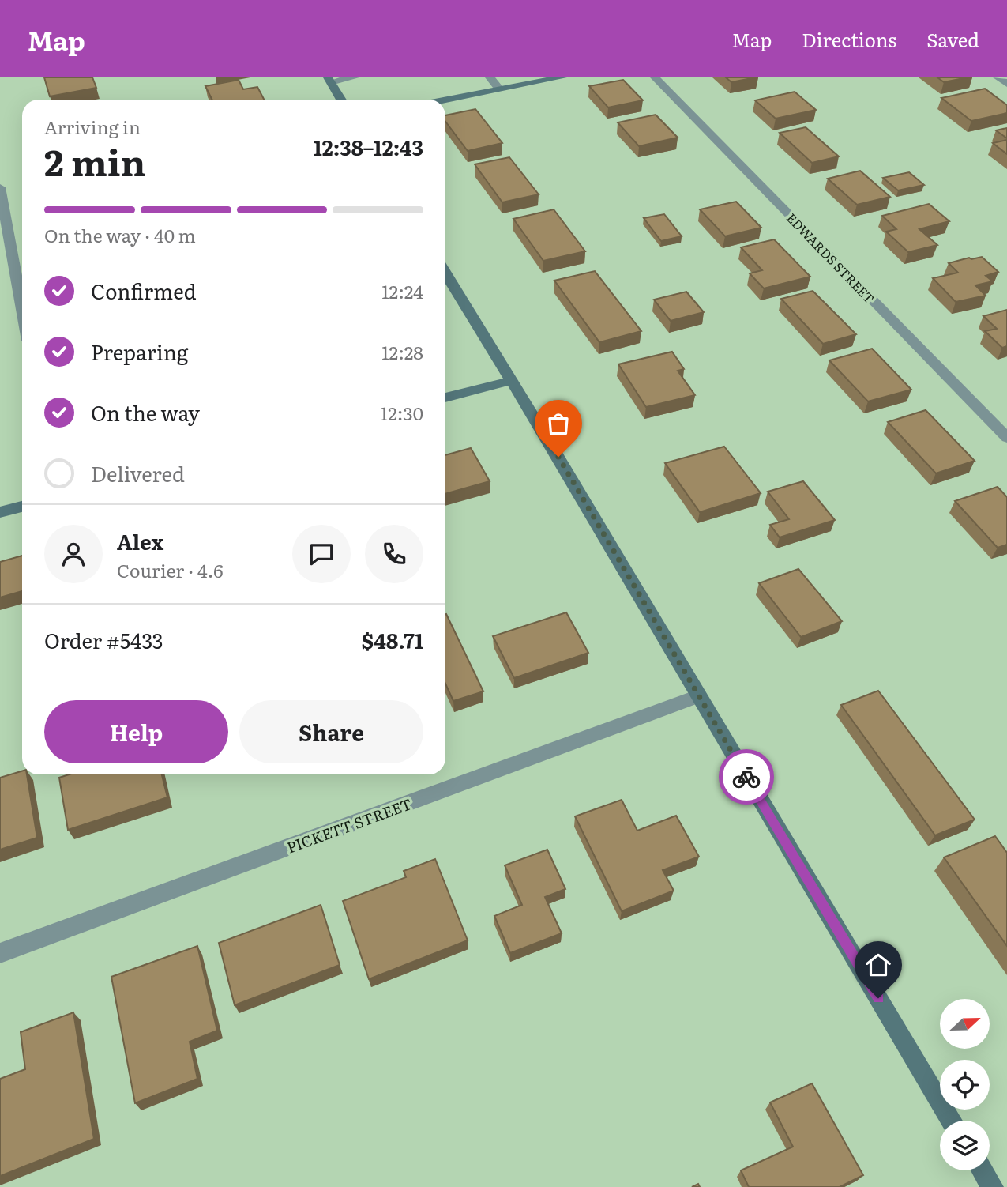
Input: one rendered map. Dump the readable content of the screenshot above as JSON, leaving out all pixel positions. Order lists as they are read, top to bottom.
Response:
{
  "streets": {
    "street": ["EDWARDS STREET", "PICKETT STREET"]
  },
  "north": "right",
  "page": {
    "header": "Map",
    "nav": ["Map", "Directions", "Saved"],
    "heading": ["2 min", "Arriving in", "12:38–12:43"],
    "panel": [
      "Alex",
      "Courier · 4.6",
      "Order #5433",
      "$48.71"
    ],
    "bar": "On the way · 40 m",
    "list": [
      ["Confirmed", "12:24"],
      ["Preparing", "12:28"],
      ["On the way", "12:30"],
      "Delivered"
    ],
    "buttons": ["Help", "Share"]
  }
}
